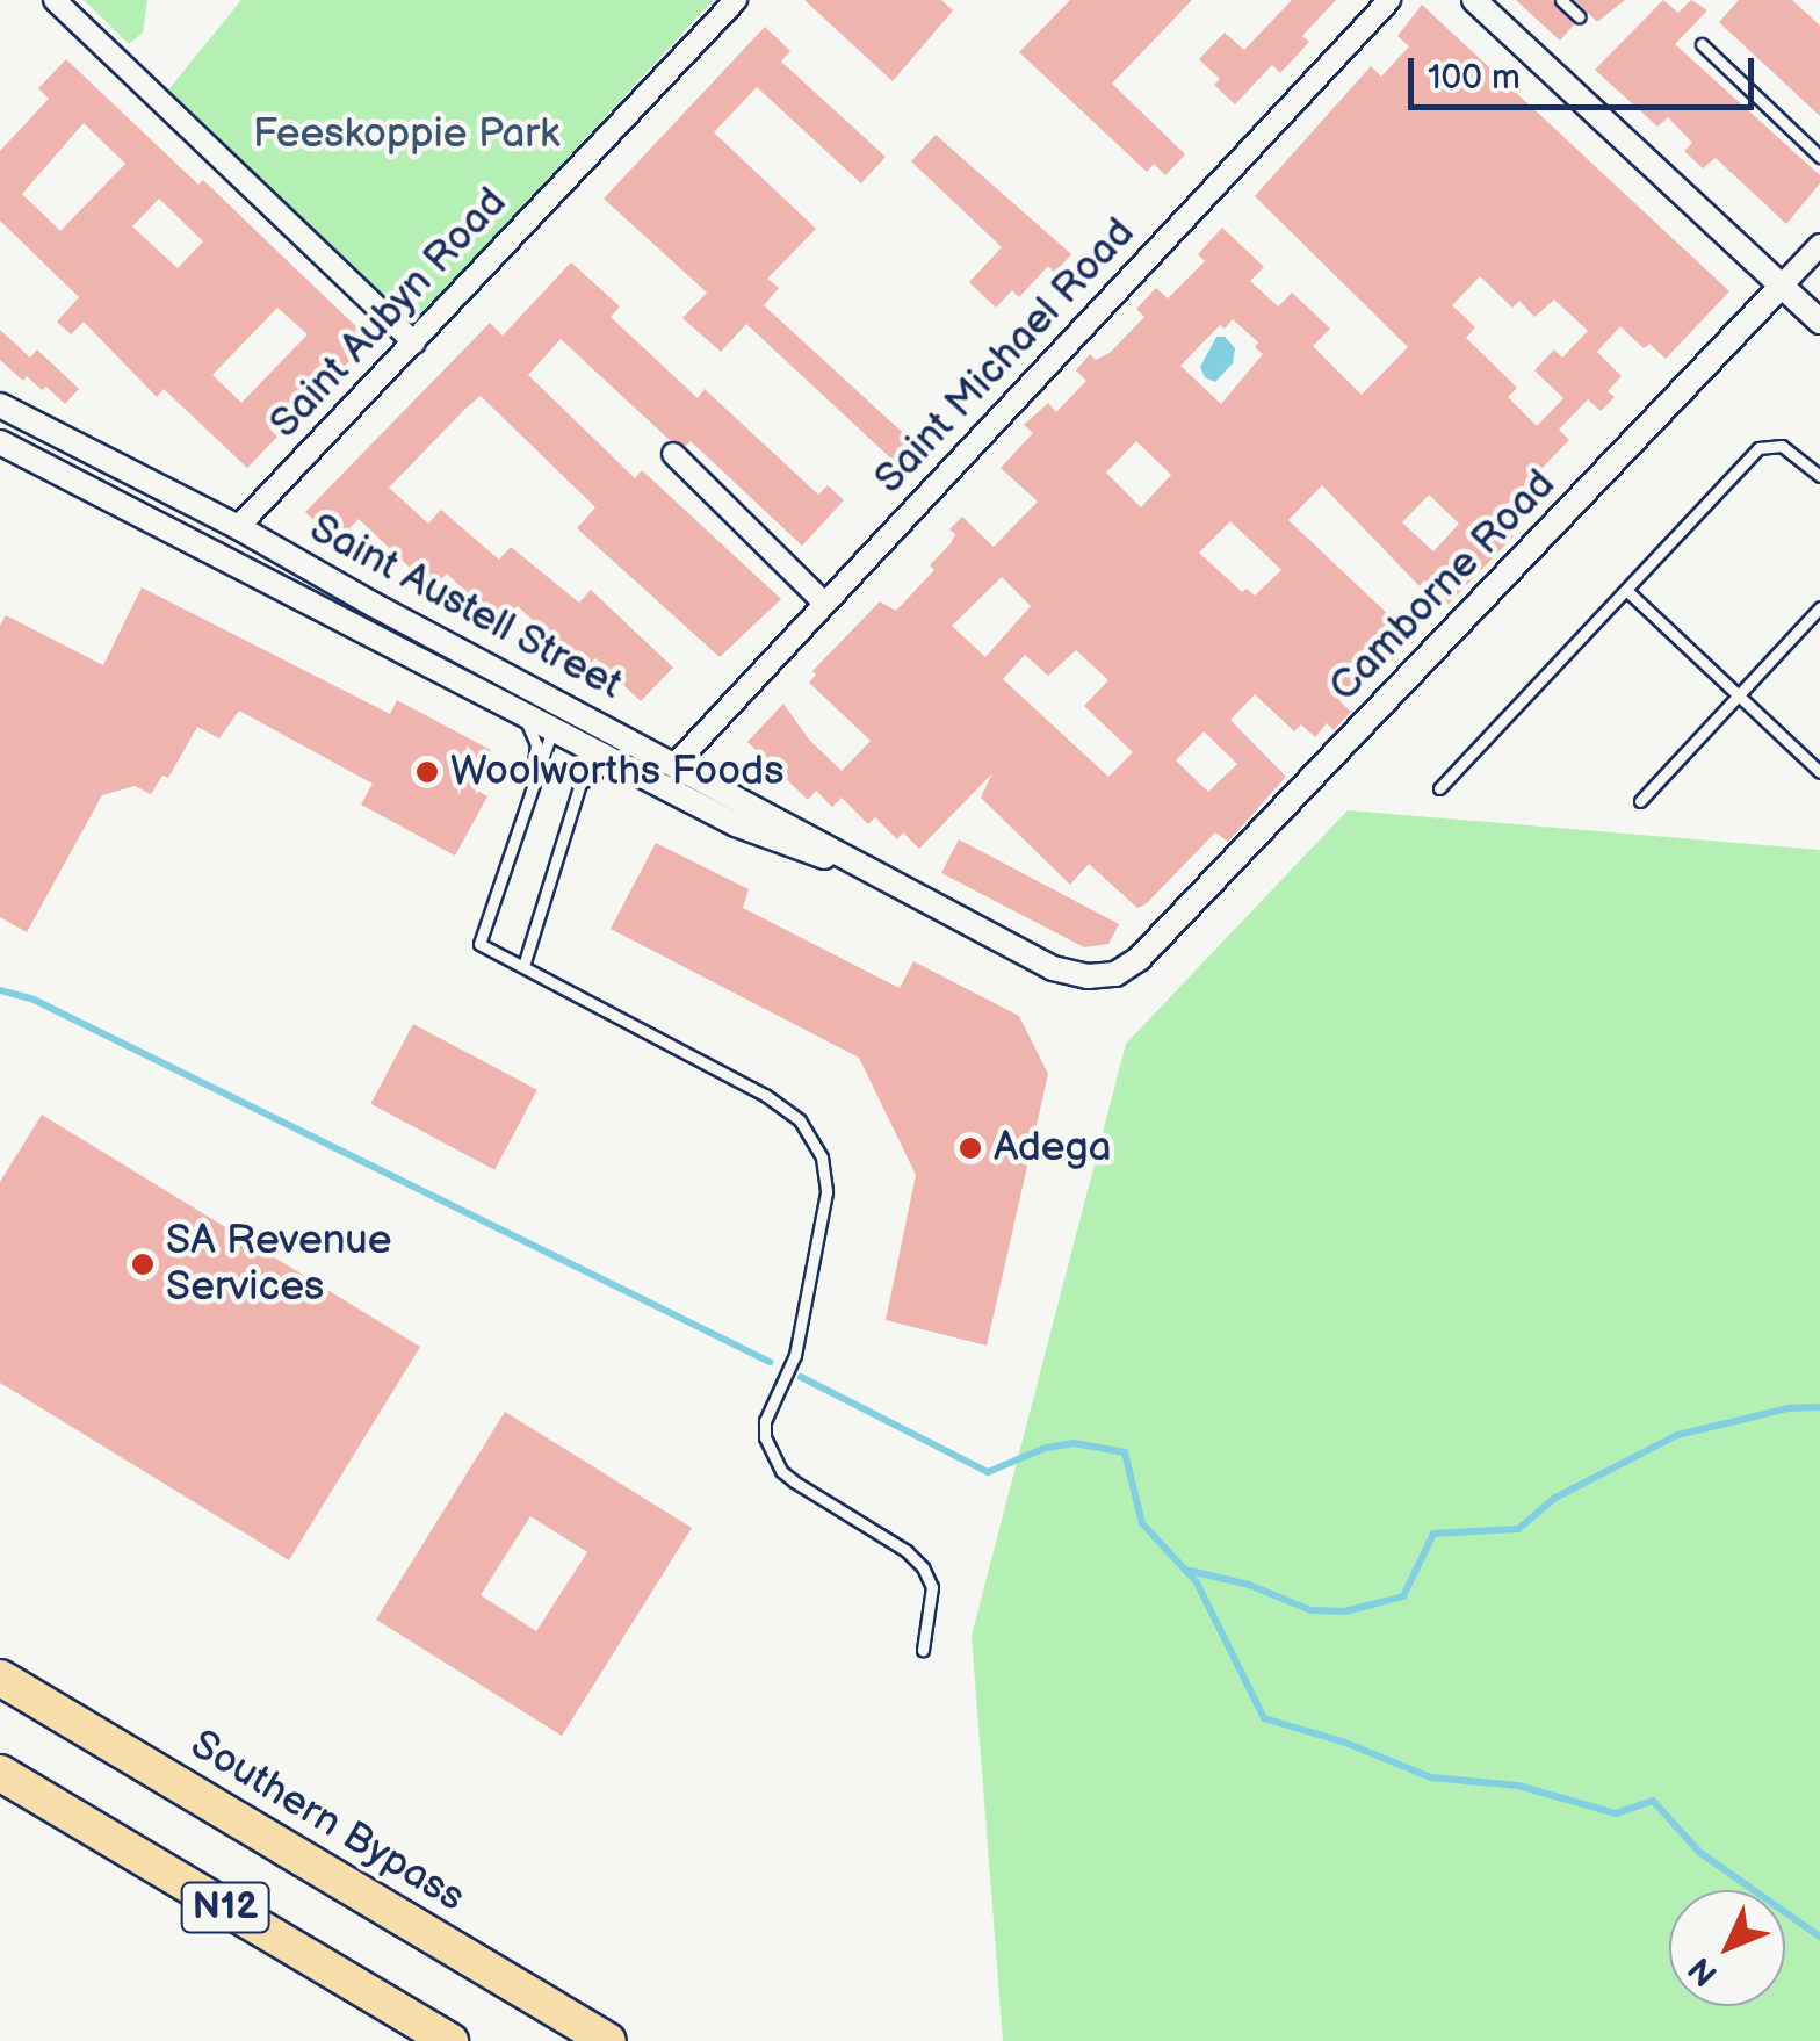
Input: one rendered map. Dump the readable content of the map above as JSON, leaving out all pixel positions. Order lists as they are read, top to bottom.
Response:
{
  "streets": {
    "highway": ["Southern Bypass", "N12"],
    "street": [
      "Saint Aubyn Road",
      "Saint Michael Road",
      "Camborne Road",
      "Saint Austell Street"
    ]
  },
  "crossings": [
    ["Saint Aubyn Road", "Saint Austell Street"],
    ["Saint Michael Road", "Saint Austell Street"],
    ["Camborne Road", "Saint Austell Street"]
  ],
  "parks": ["Feeskoppie Park"],
  "places": ["Woolworths Foods", "Adega", "SA Revenue Services"],
  "scale_bar": "100 m",
  "north": "bottom left"
}
